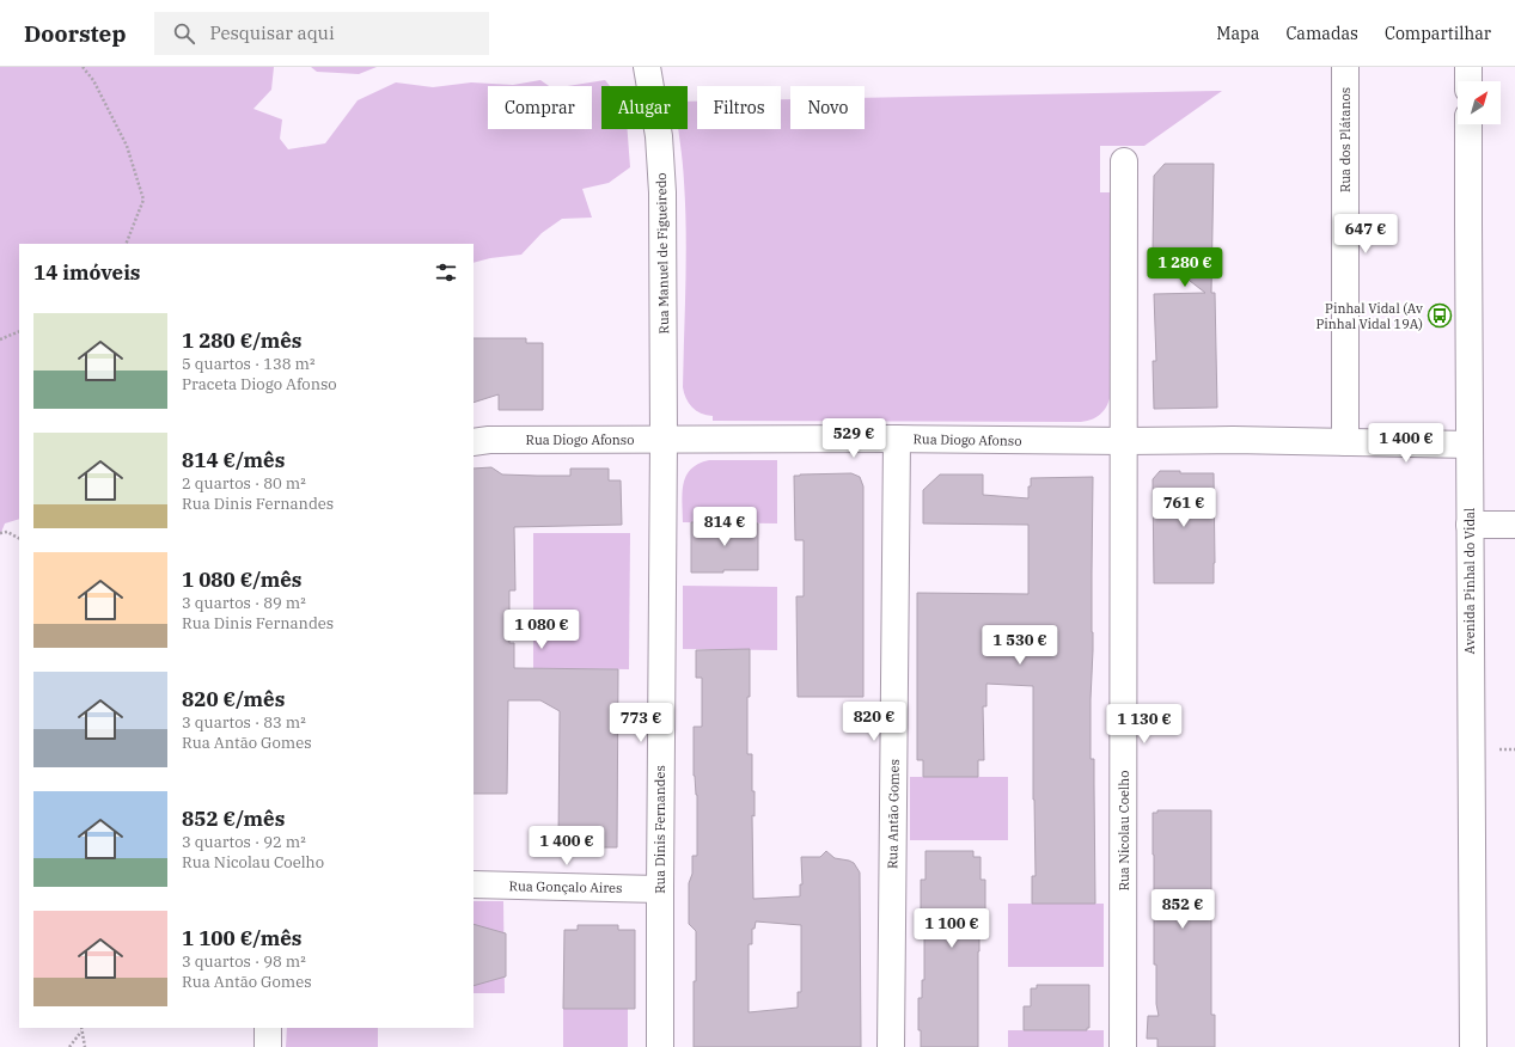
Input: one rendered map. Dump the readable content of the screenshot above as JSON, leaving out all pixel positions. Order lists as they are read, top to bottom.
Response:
{
  "streets": {
    "street": [
      "Rua dos Plátanos",
      "Rua Manuel de Figueiredo",
      "Rua Diogo Afonso",
      "Avenida Pinhal do Vidal",
      "Rua Antão Gomes",
      "Rua Dinis Fernandes",
      "Rua Nicolau Coelho",
      "Rua Gonçalo Aires"
    ]
  },
  "crossings": [
    ["Rua dos Plátanos", "Rua Diogo Afonso"],
    ["Rua Manuel de Figueiredo", "Rua Diogo Afonso"],
    ["Rua Manuel de Figueiredo", "Rua Dinis Fernandes"],
    ["Rua Diogo Afonso", "Avenida Pinhal do Vidal"],
    ["Rua Diogo Afonso", "Rua Antão Gomes"],
    ["Rua Diogo Afonso", "Rua Dinis Fernandes"],
    ["Rua Diogo Afonso", "Rua Nicolau Coelho"],
    ["Rua Dinis Fernandes", "Rua Gonçalo Aires"]
  ],
  "places": {
    "bus stop": ["Pinhal Vidal (Av Pinhal Vidal 19A)"]
  },
  "north": "top right",
  "page": {
    "header": "Doorstep",
    "search": "Pesquisar aqui",
    "nav": ["Mapa", "Camadas", "Compartilhar"],
    "chip": [
      "Comprar",
      "Alugar",
      "Filtros",
      "Novo"
    ],
    "price": [
      "647 €",
      "1 280 €",
      "529 €",
      "1 400 €",
      "761 €",
      "814 €",
      "1 080 €",
      "1 530 €",
      "820 €",
      "773 €",
      "1 130 €",
      "1 400 €",
      "852 €",
      "1 100 €"
    ],
    "heading": "14 imóveis",
    "list": [
      {
        "name": "1 280 €/mês",
        "note": "5 quartos · 138 m² · Praceta Diogo Afonso"
      },
      {
        "name": "814 €/mês",
        "note": "2 quartos · 80 m² · Rua Dinis Fernandes"
      },
      {
        "name": "1 080 €/mês",
        "note": "3 quartos · 89 m² · Rua Dinis Fernandes"
      },
      {
        "name": "820 €/mês",
        "note": "3 quartos · 83 m² · Rua Antão Gomes"
      },
      {
        "name": "852 €/mês",
        "note": "3 quartos · 92 m² · Rua Nicolau Coelho"
      },
      {
        "name": "1 100 €/mês",
        "note": "3 quartos · 98 m² · Rua Antão Gomes"
      }
    ]
  }
}
